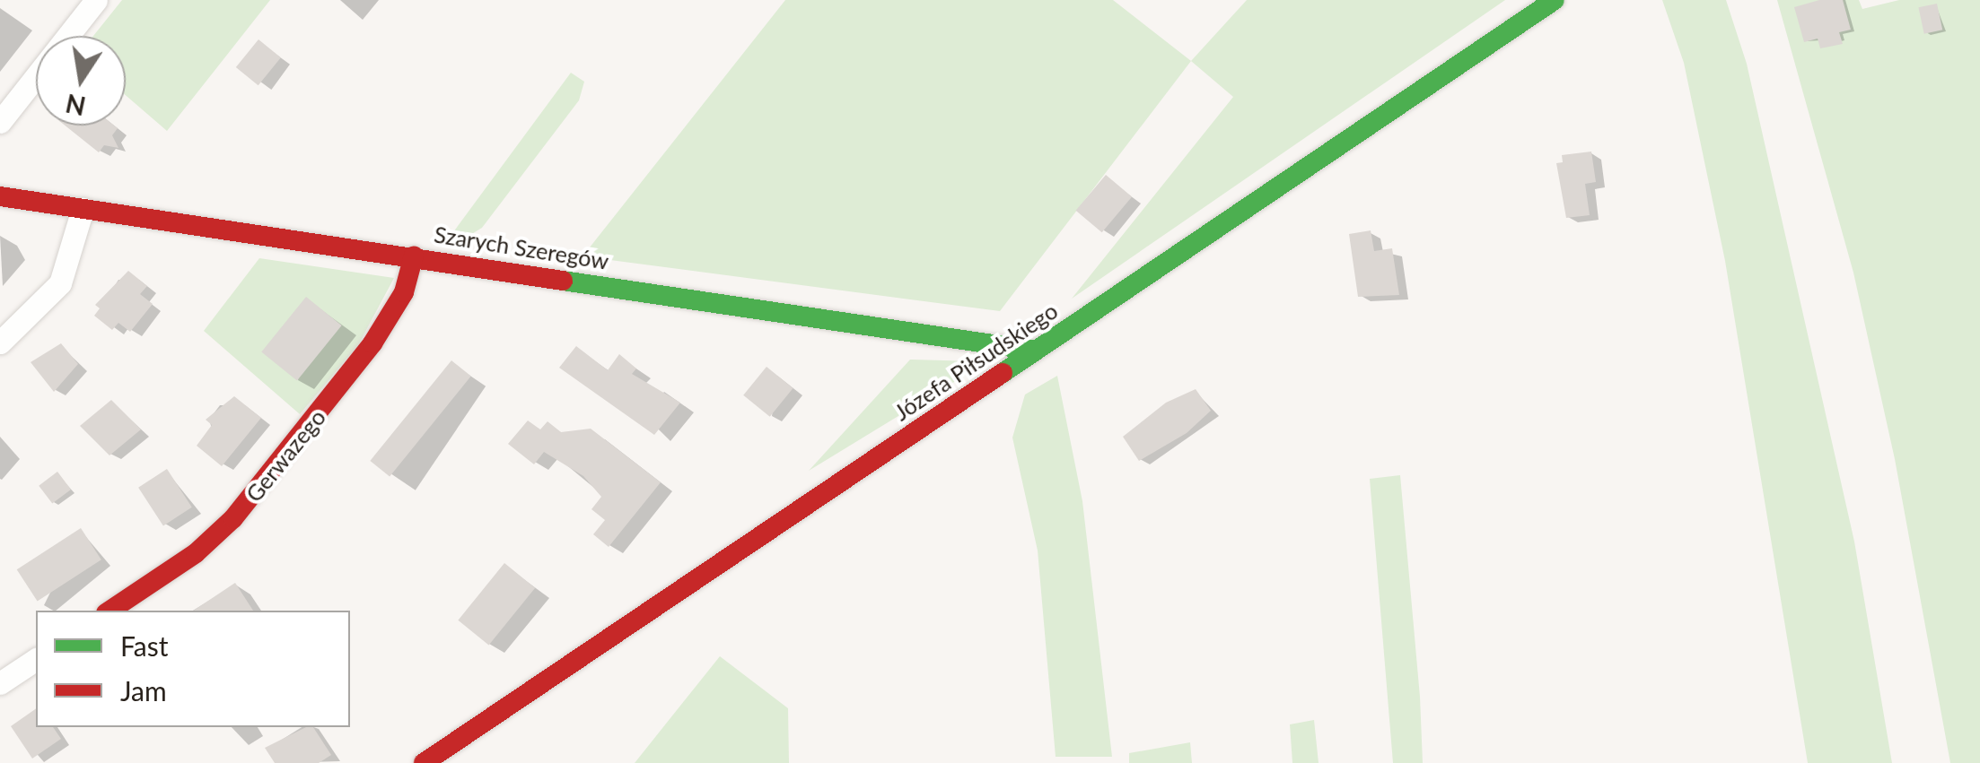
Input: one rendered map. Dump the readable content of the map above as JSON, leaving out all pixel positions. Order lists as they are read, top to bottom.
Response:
{
  "streets": {
    "street": ["Szarych Szeregów", "Józefa Piłsudskiego", "Gerwazego"]
  },
  "crossings": [
    ["Szarych Szeregów", "Józefa Piłsudskiego"],
    ["Szarych Szeregów", "Gerwazego"]
  ],
  "legend": ["Fast", "Jam"],
  "north": "bottom"
}
